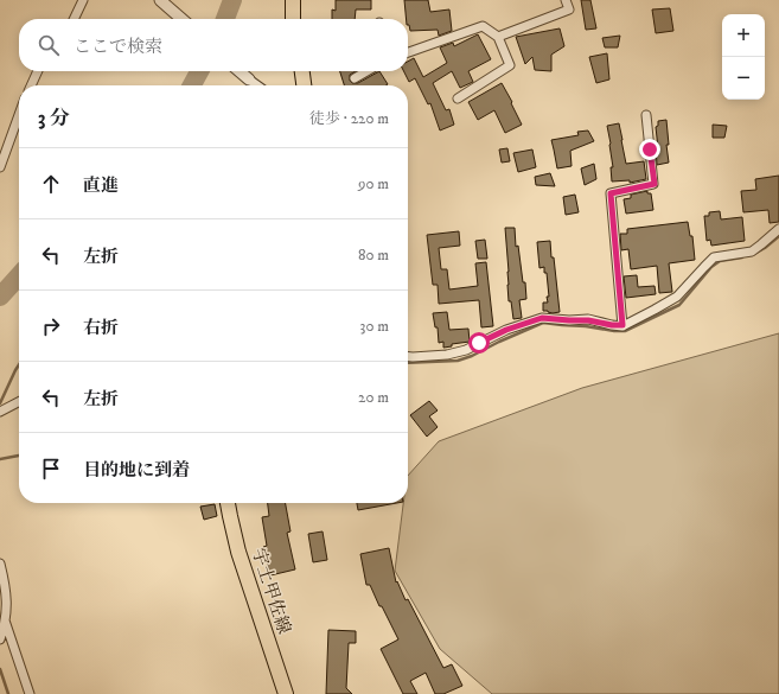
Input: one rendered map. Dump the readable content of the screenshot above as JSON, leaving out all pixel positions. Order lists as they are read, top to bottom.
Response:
{
  "streets": {
    "main road": ["宇土甲佐線"]
  },
  "page": {
    "map_buttons": ["+", "−"],
    "search": "ここで検索",
    "heading": ["3 分", "徒歩 · 220 m"],
    "list": [
      ["直進", "90 m"],
      ["左折", "80 m"],
      ["右折", "30 m"],
      ["左折", "20 m"],
      "目的地に到着"
    ]
  }
}
